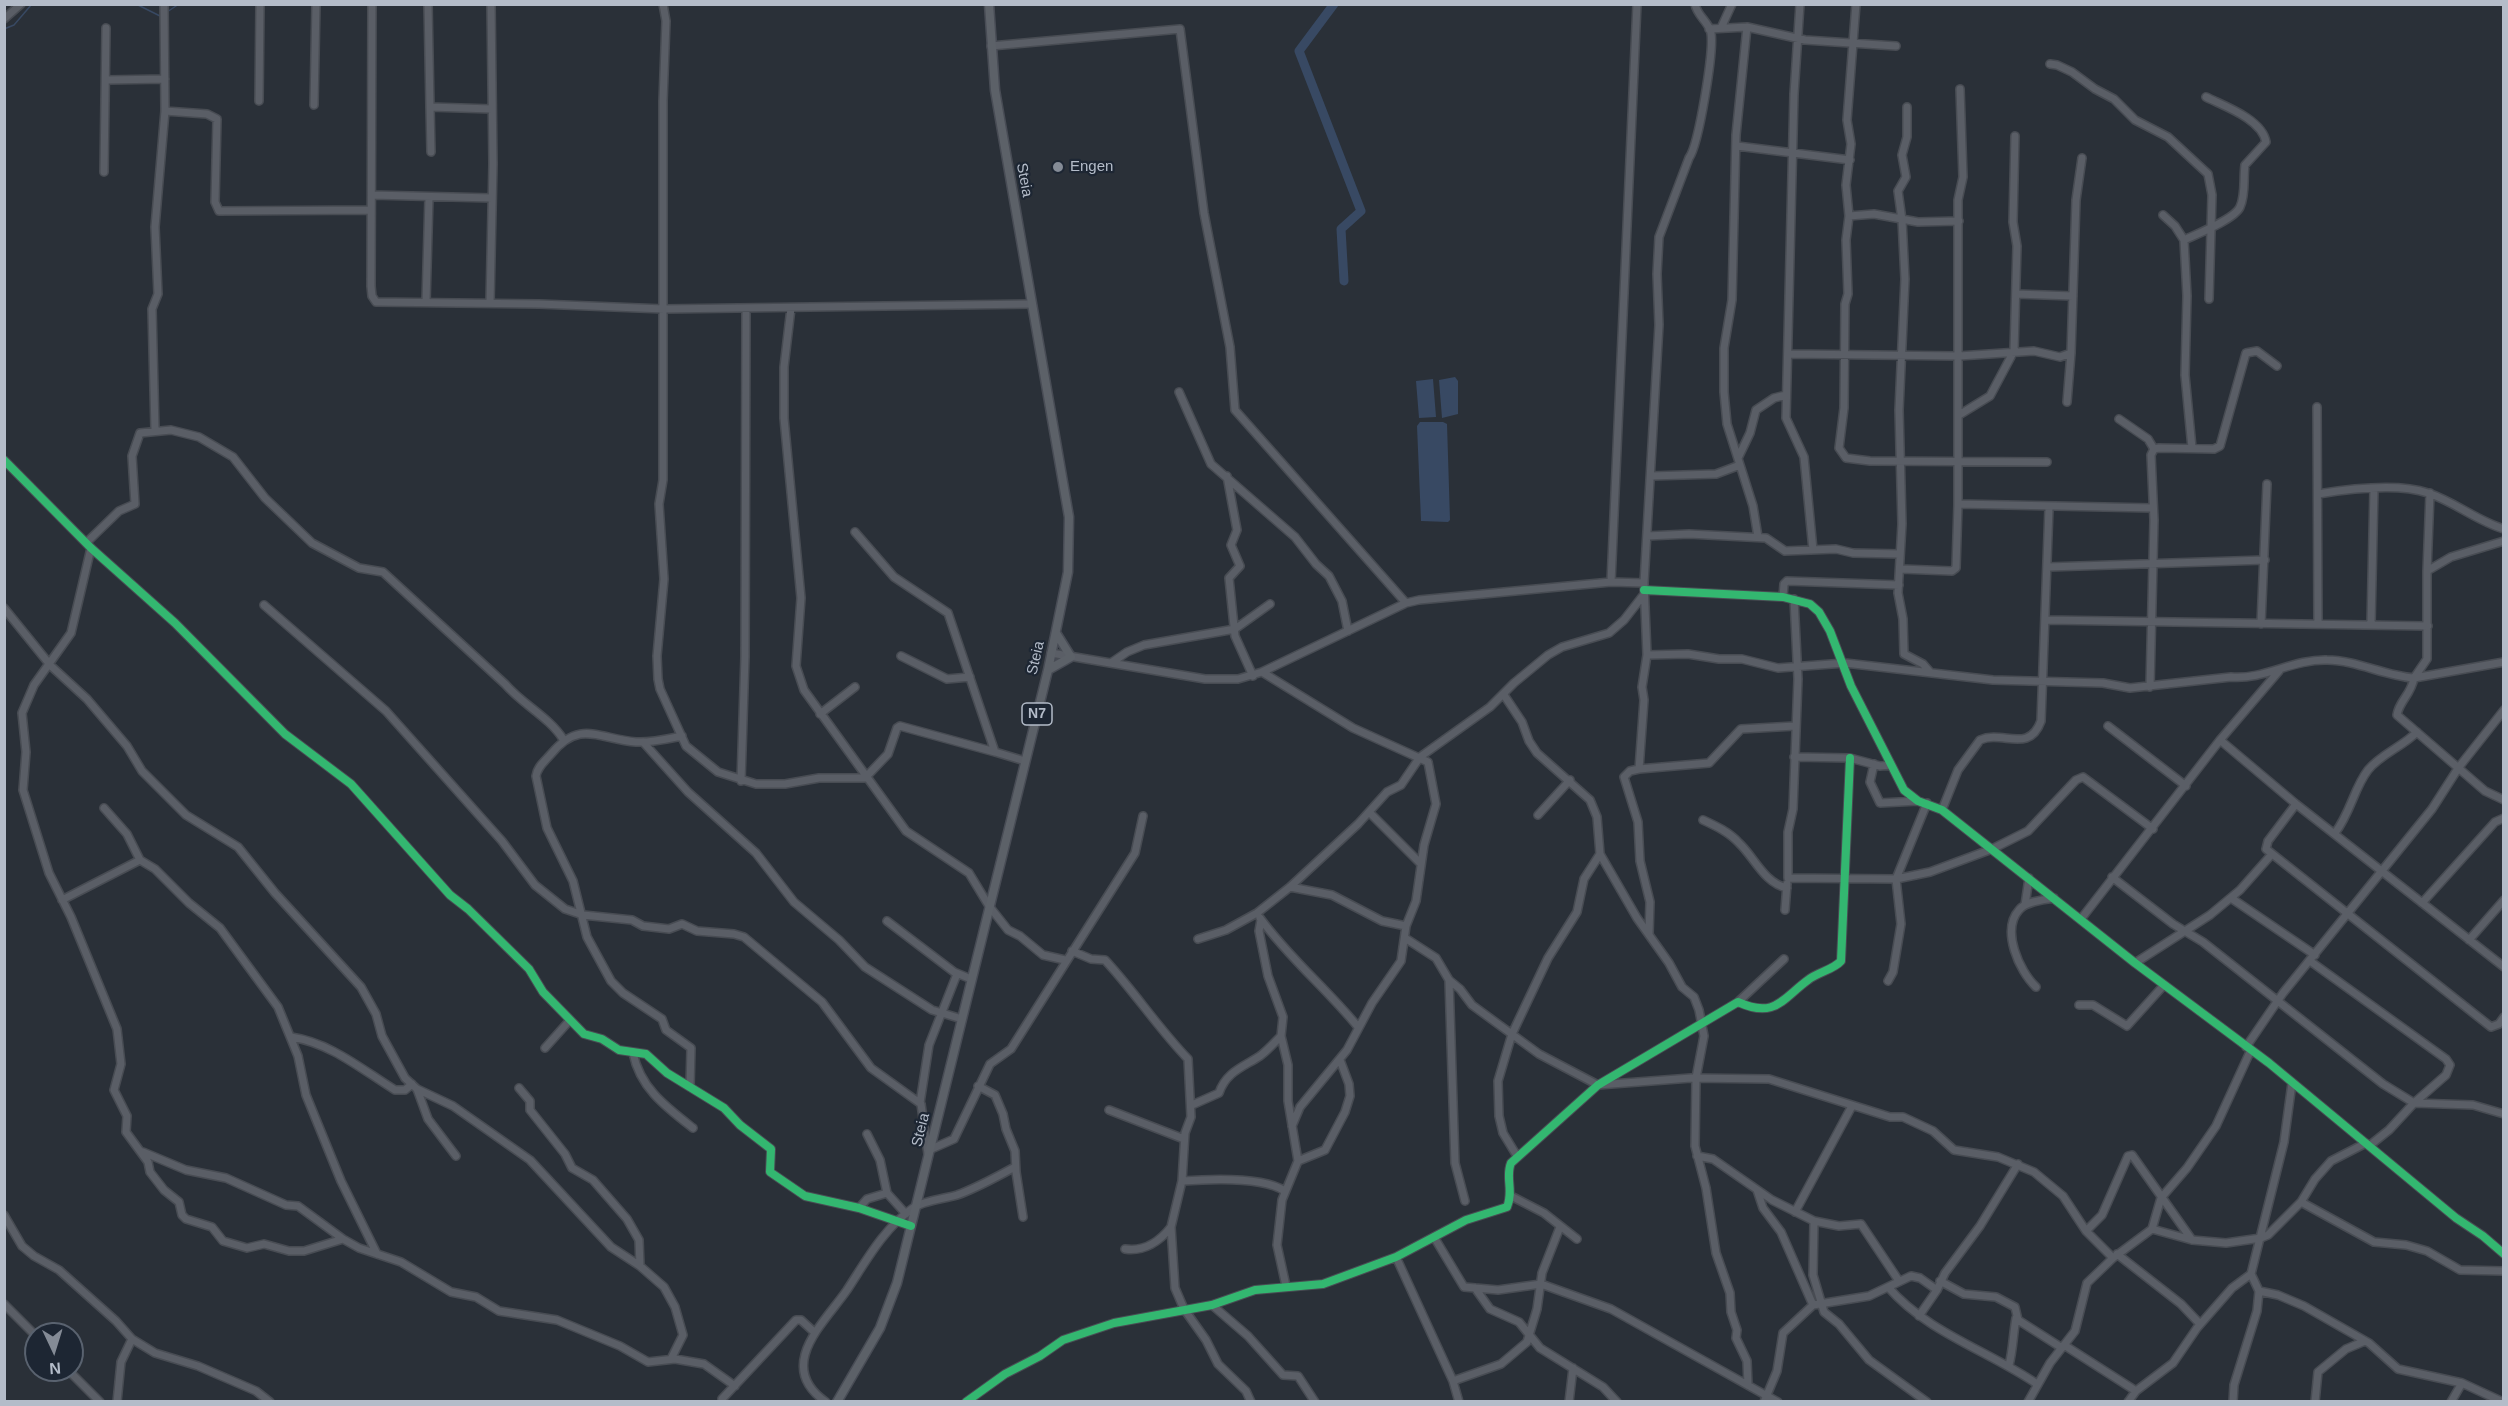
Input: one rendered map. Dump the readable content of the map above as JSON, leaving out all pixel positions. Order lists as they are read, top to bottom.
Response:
{
  "streets": {
    "main road": ["Steia", "N7"]
  },
  "places": ["Engen"],
  "north": "bottom"
}
